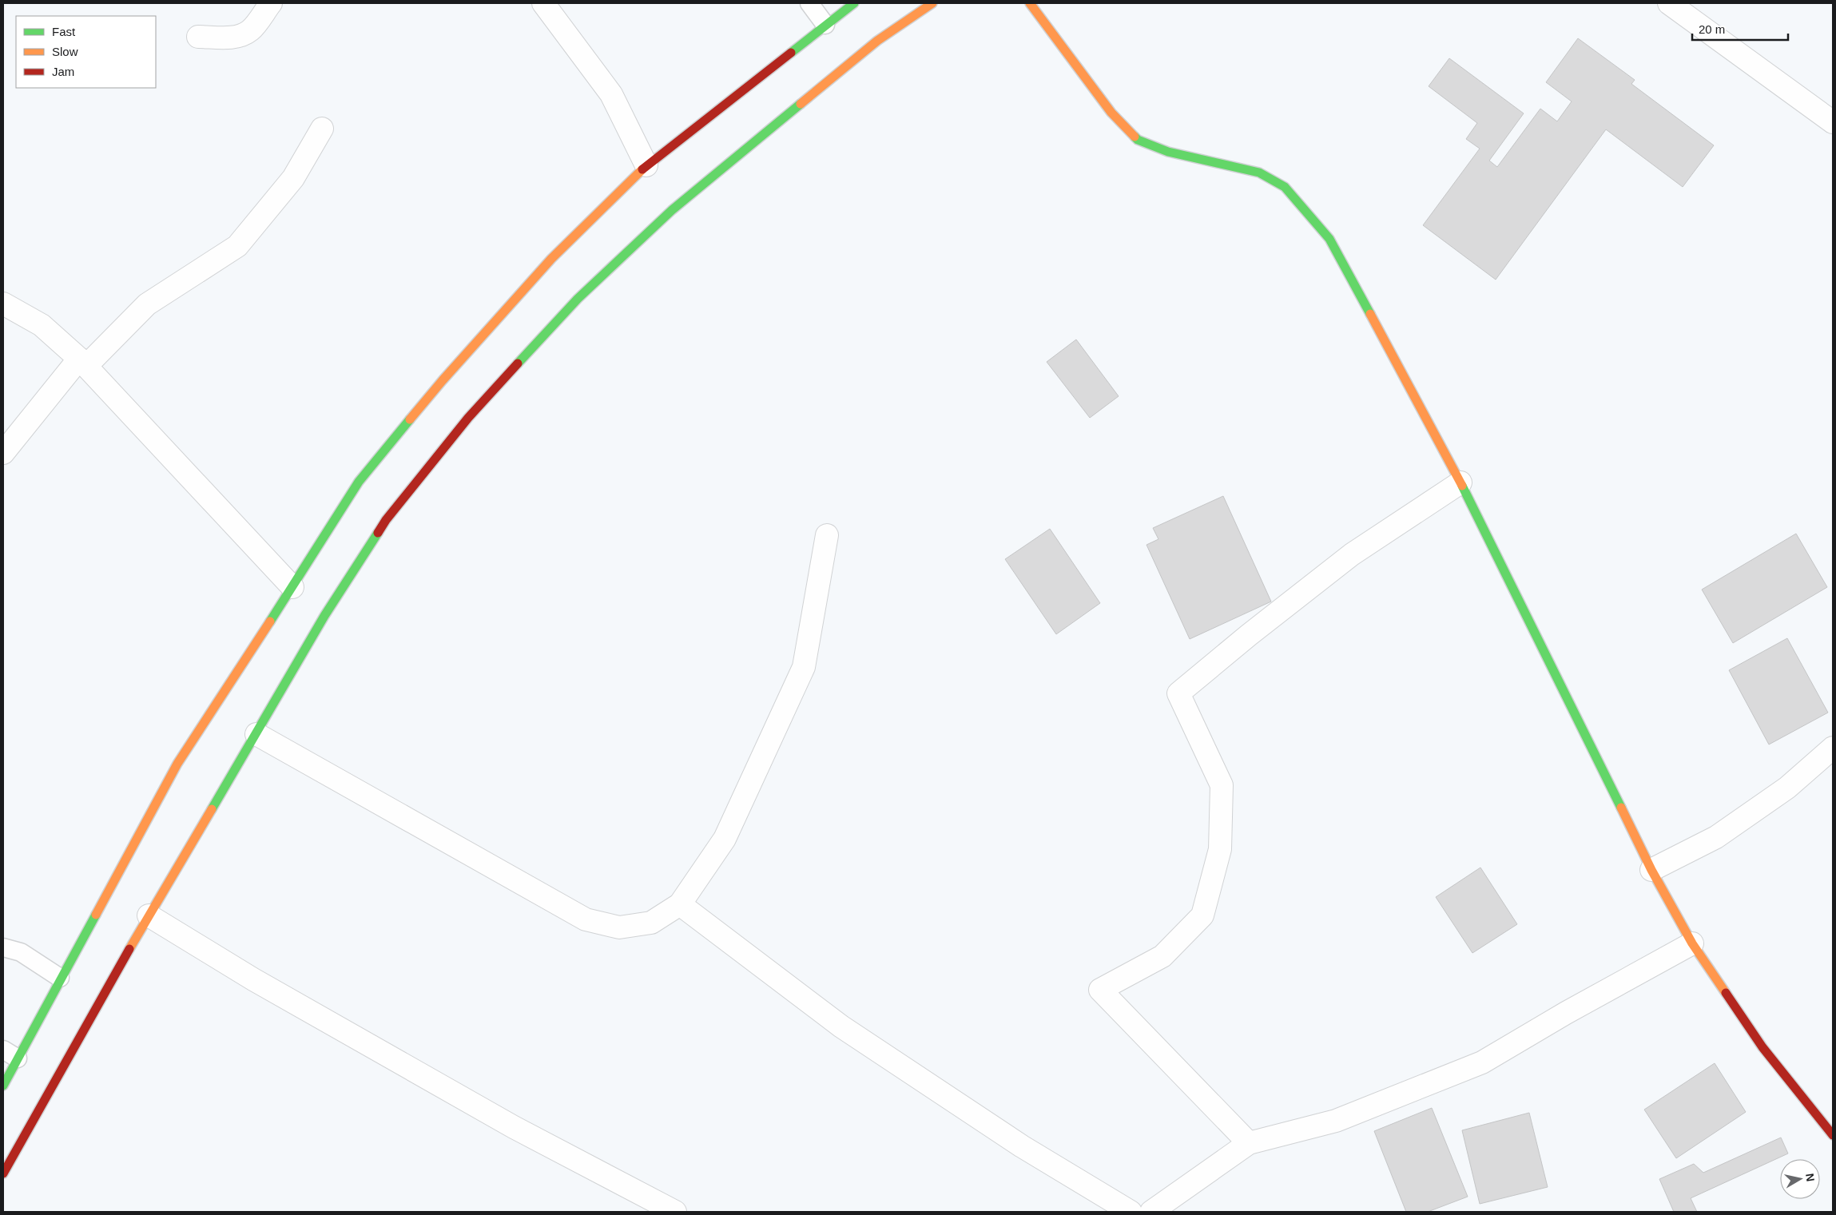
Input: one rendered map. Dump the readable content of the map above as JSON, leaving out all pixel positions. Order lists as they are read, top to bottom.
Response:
{
  "legend": ["Fast", "Slow", "Jam"],
  "scale_bar": "20 m",
  "north": "right"
}
